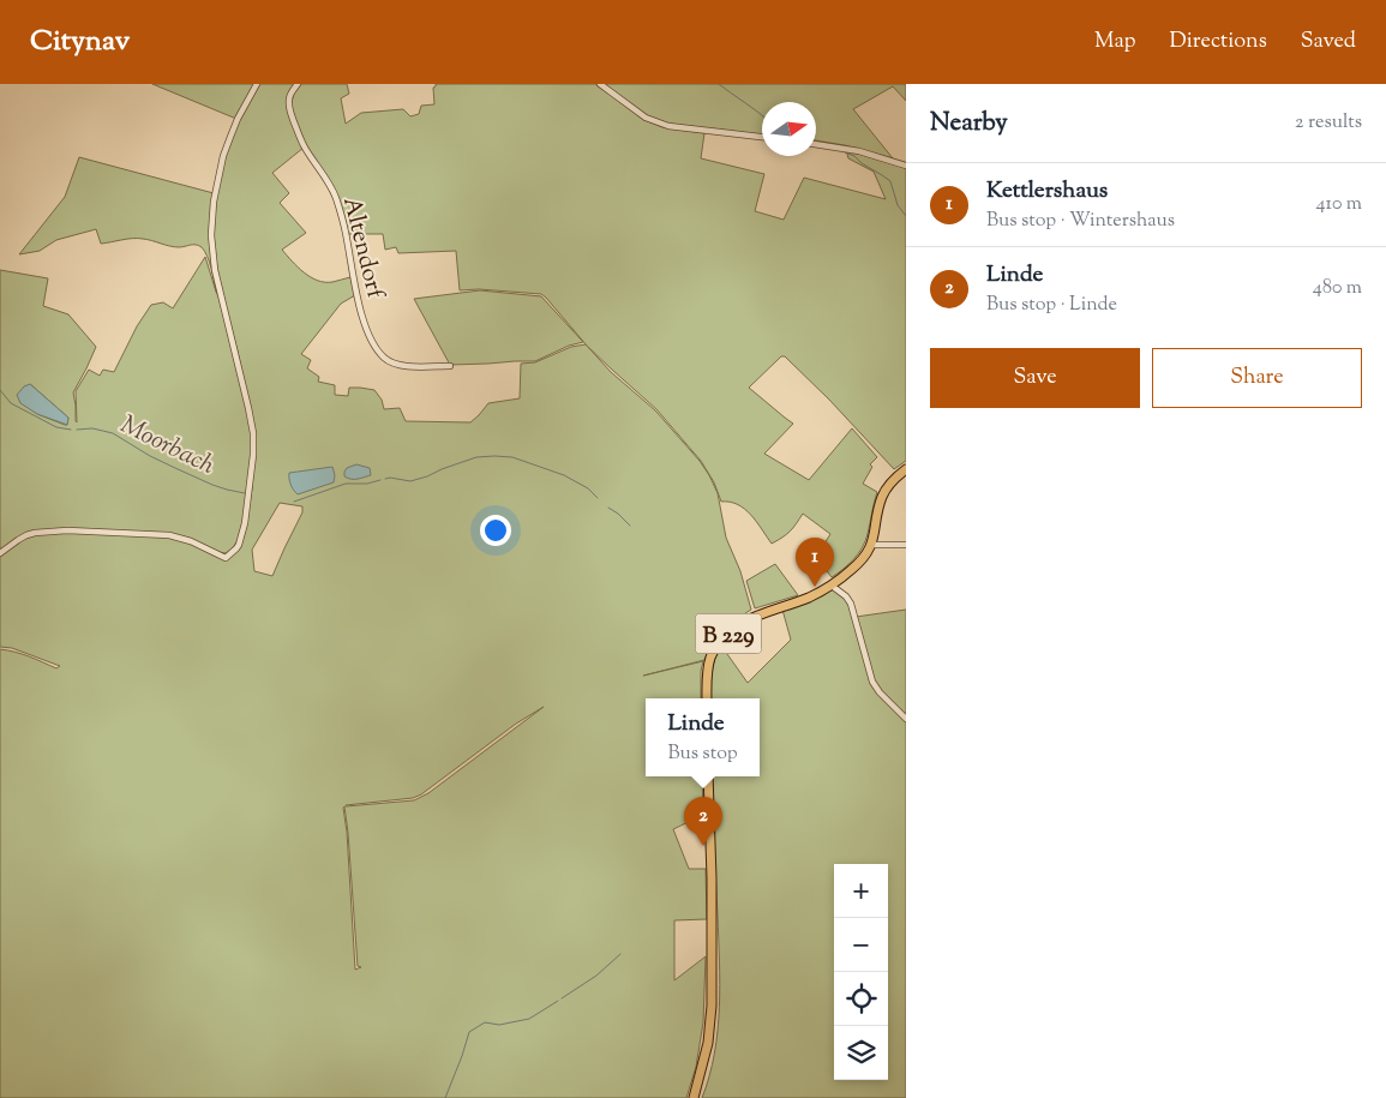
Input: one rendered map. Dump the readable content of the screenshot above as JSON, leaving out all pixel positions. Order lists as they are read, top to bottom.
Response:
{
  "streets": {
    "main road": ["B 229"],
    "street": ["Altendorf"]
  },
  "water": ["Moorbach"],
  "north": "right",
  "page": {
    "header": "Citynav",
    "nav": ["Map", "Directions", "Saved"],
    "heading": ["Nearby", "2 results"],
    "list": [
      {
        "mark": "1",
        "name": "Kettlershaus",
        "note": "Bus stop · Wintershaus",
        "value": "410 m"
      },
      {
        "mark": "2",
        "name": "Linde",
        "note": "Bus stop · Linde",
        "value": "480 m"
      }
    ],
    "buttons": ["Save", "Share"],
    "pins": ["1", "2"],
    "popup": ["Linde", "Bus stop"],
    "map_buttons": ["+", "−"]
  }
}
